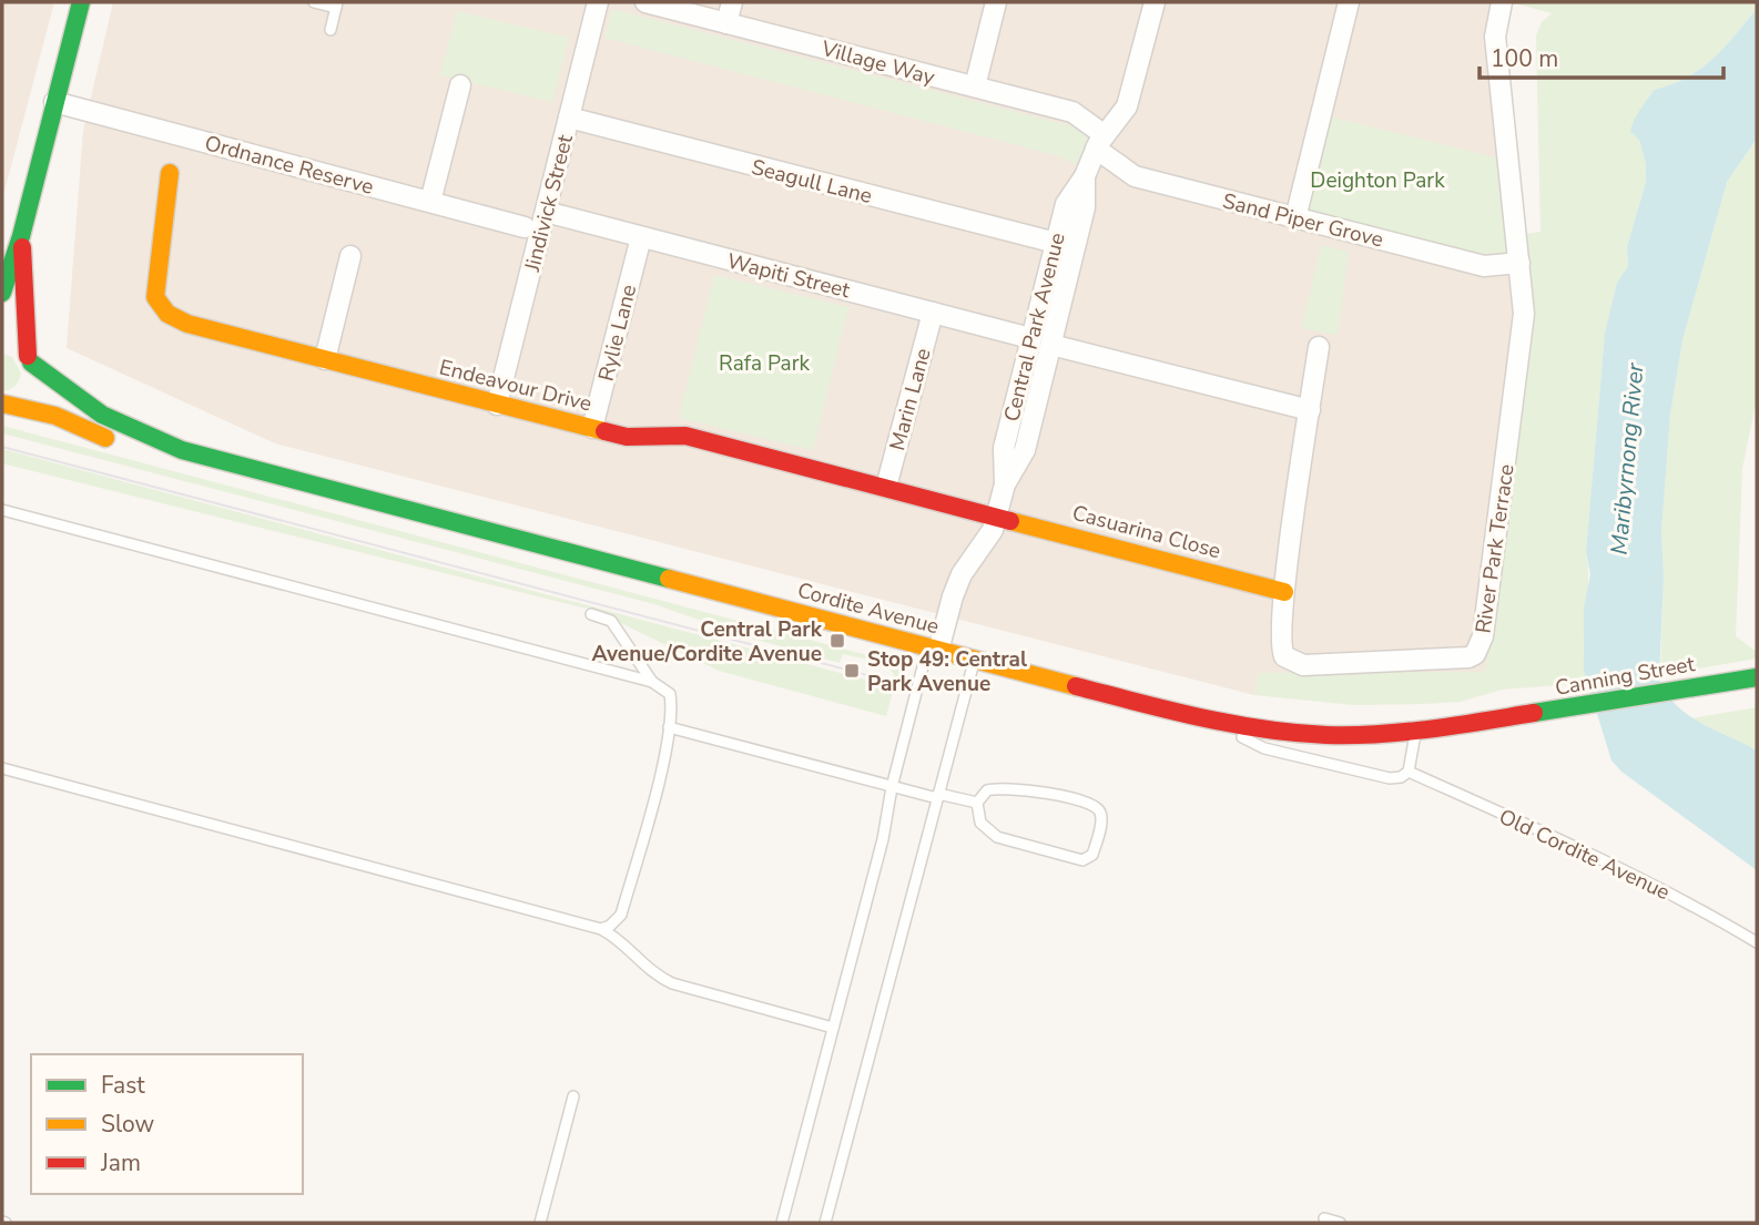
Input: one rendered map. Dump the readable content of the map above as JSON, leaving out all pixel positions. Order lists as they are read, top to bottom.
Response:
{
  "streets": {
    "main road": [
      "Endeavour Drive",
      "Casuarina Close",
      "Cordite Avenue",
      "Canning Street"
    ],
    "street": [
      "Village Way",
      "Ordnance Reserve",
      "Seagull Lane",
      "Jindivick Street",
      "Sand Piper Grove",
      "Wapiti Street",
      "Central Park Avenue",
      "Rylie Lane",
      "Marin Lane",
      "River Park Terrace"
    ],
    "lane": ["Old Cordite Avenue"]
  },
  "crossings": [
    ["Village Way", "Sand Piper Grove"],
    ["Village Way", "Central Park Avenue"],
    ["Seagull Lane", "Jindivick Street"],
    ["Seagull Lane", "Central Park Avenue"],
    ["Jindivick Street", "Wapiti Street"],
    ["Jindivick Street", "Endeavour Drive"],
    ["Sand Piper Grove", "Central Park Avenue"],
    ["Sand Piper Grove", "River Park Terrace"],
    ["Wapiti Street", "Central Park Avenue"],
    ["Wapiti Street", "Rylie Lane"],
    ["Wapiti Street", "Marin Lane"],
    ["Central Park Avenue", "Endeavour Drive"],
    ["Central Park Avenue", "Casuarina Close"],
    ["Central Park Avenue", "Cordite Avenue"],
    ["Rylie Lane", "Endeavour Drive"],
    ["Endeavour Drive", "Marin Lane"],
    ["Endeavour Drive", "Casuarina Close"],
    ["Casuarina Close", "River Park Terrace"],
    ["Cordite Avenue", "Canning Street"]
  ],
  "water": ["Maribyrnong River"],
  "parks": ["Deighton Park", "Rafa Park"],
  "places": {
    "transit": ["Central Park Avenue/Cordite Avenue", "Stop 49: Central Park Avenue"]
  },
  "legend": ["Fast", "Slow", "Jam"],
  "scale_bar": "100 m"
}
